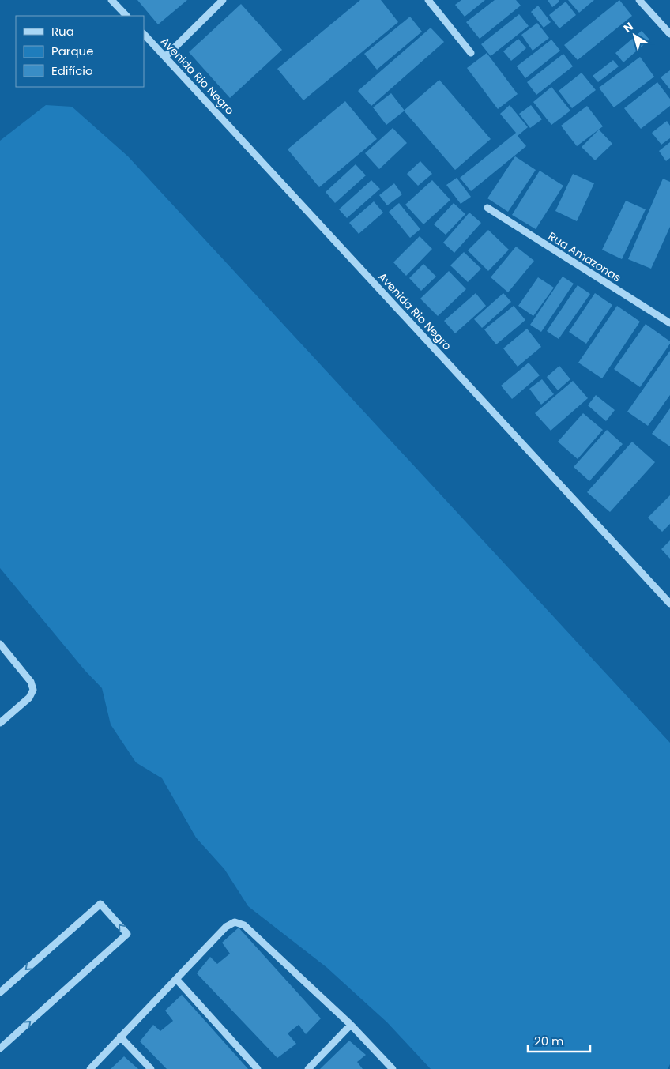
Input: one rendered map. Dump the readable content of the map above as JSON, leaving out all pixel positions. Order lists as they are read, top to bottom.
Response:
{
  "streets": {
    "street": ["Avenida Rio Negro", "Rua Amazonas"]
  },
  "legend": ["Rua", "Parque", "Edifício"],
  "scale_bar": "20 m",
  "north": "top left"
}
